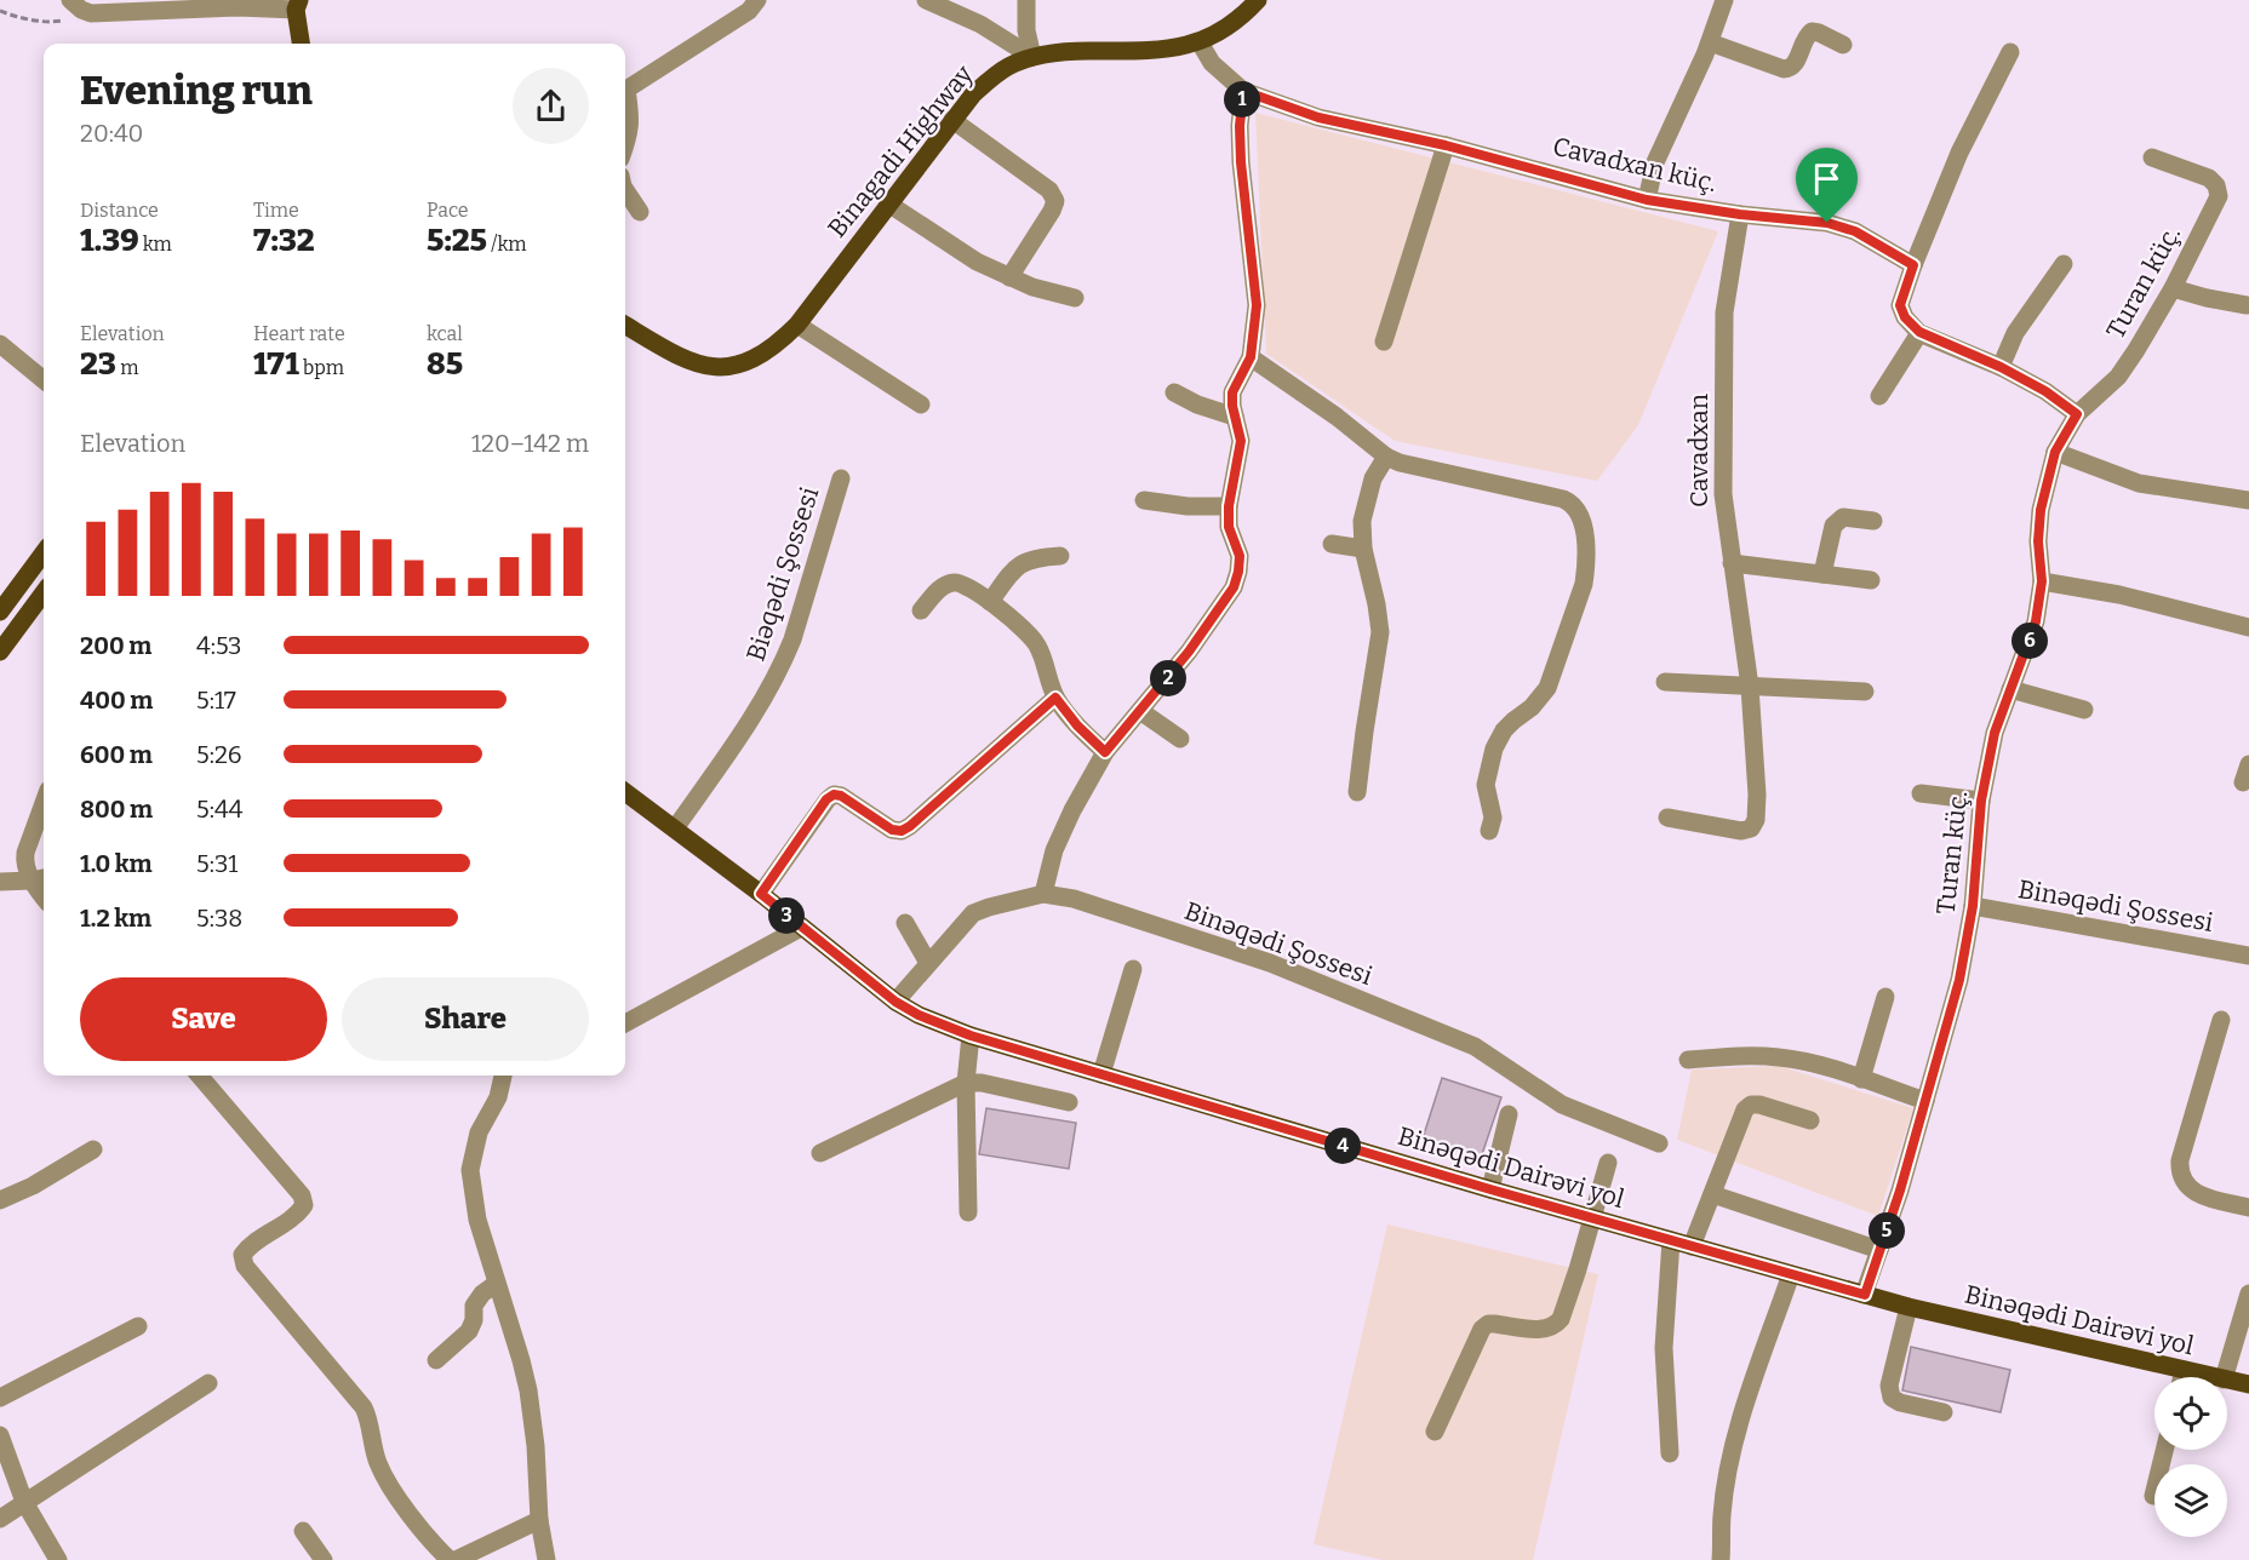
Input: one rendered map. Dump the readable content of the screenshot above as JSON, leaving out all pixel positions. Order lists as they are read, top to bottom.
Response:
{
  "streets": {
    "main road": ["Binagadi Highway", "Binəqədi Dairəvi yol"],
    "street": [
      "Cavadxan küç.",
      "Turan küç.",
      "Cavadxan",
      "Biəqədi Şossesi",
      "Binəqədi Şossesi"
    ]
  },
  "crossings": [
    ["Binagadi Highway", "Cavadxan küç."],
    ["Cavadxan küç.", "Cavadxan"],
    ["Turan küç.", "Binəqədi Şossesi"],
    ["Turan küç.", "Binəqədi Dairəvi yol"],
    ["Biəqədi Şossesi", "Binəqədi Dairəvi yol"],
    ["Binəqədi Şossesi", "Binəqədi Dairəvi yol"]
  ],
  "page": {
    "heading": ["Evening run", "20:40"],
    "pins": [
      "1",
      "6",
      "2",
      "3",
      "4",
      "5"
    ],
    "stats": [
      ["Distance", "1.39 km"],
      ["Time", "7:32"],
      ["Pace", "5:25 /km"],
      ["Elevation", "23 m"],
      ["Heart rate", "171 bpm"],
      ["kcal", "85"]
    ],
    "chart": ["Elevation", "120–142 m"],
    "list": [
      {
        "name": "200 m",
        "note": "4:53"
      },
      {
        "name": "400 m",
        "note": "5:17"
      },
      {
        "name": "600 m",
        "note": "5:26"
      },
      {
        "name": "800 m",
        "note": "5:44"
      },
      {
        "name": "1.0 km",
        "note": "5:31"
      },
      {
        "name": "1.2 km",
        "note": "5:38"
      }
    ],
    "buttons": ["Save", "Share"]
  }
}
